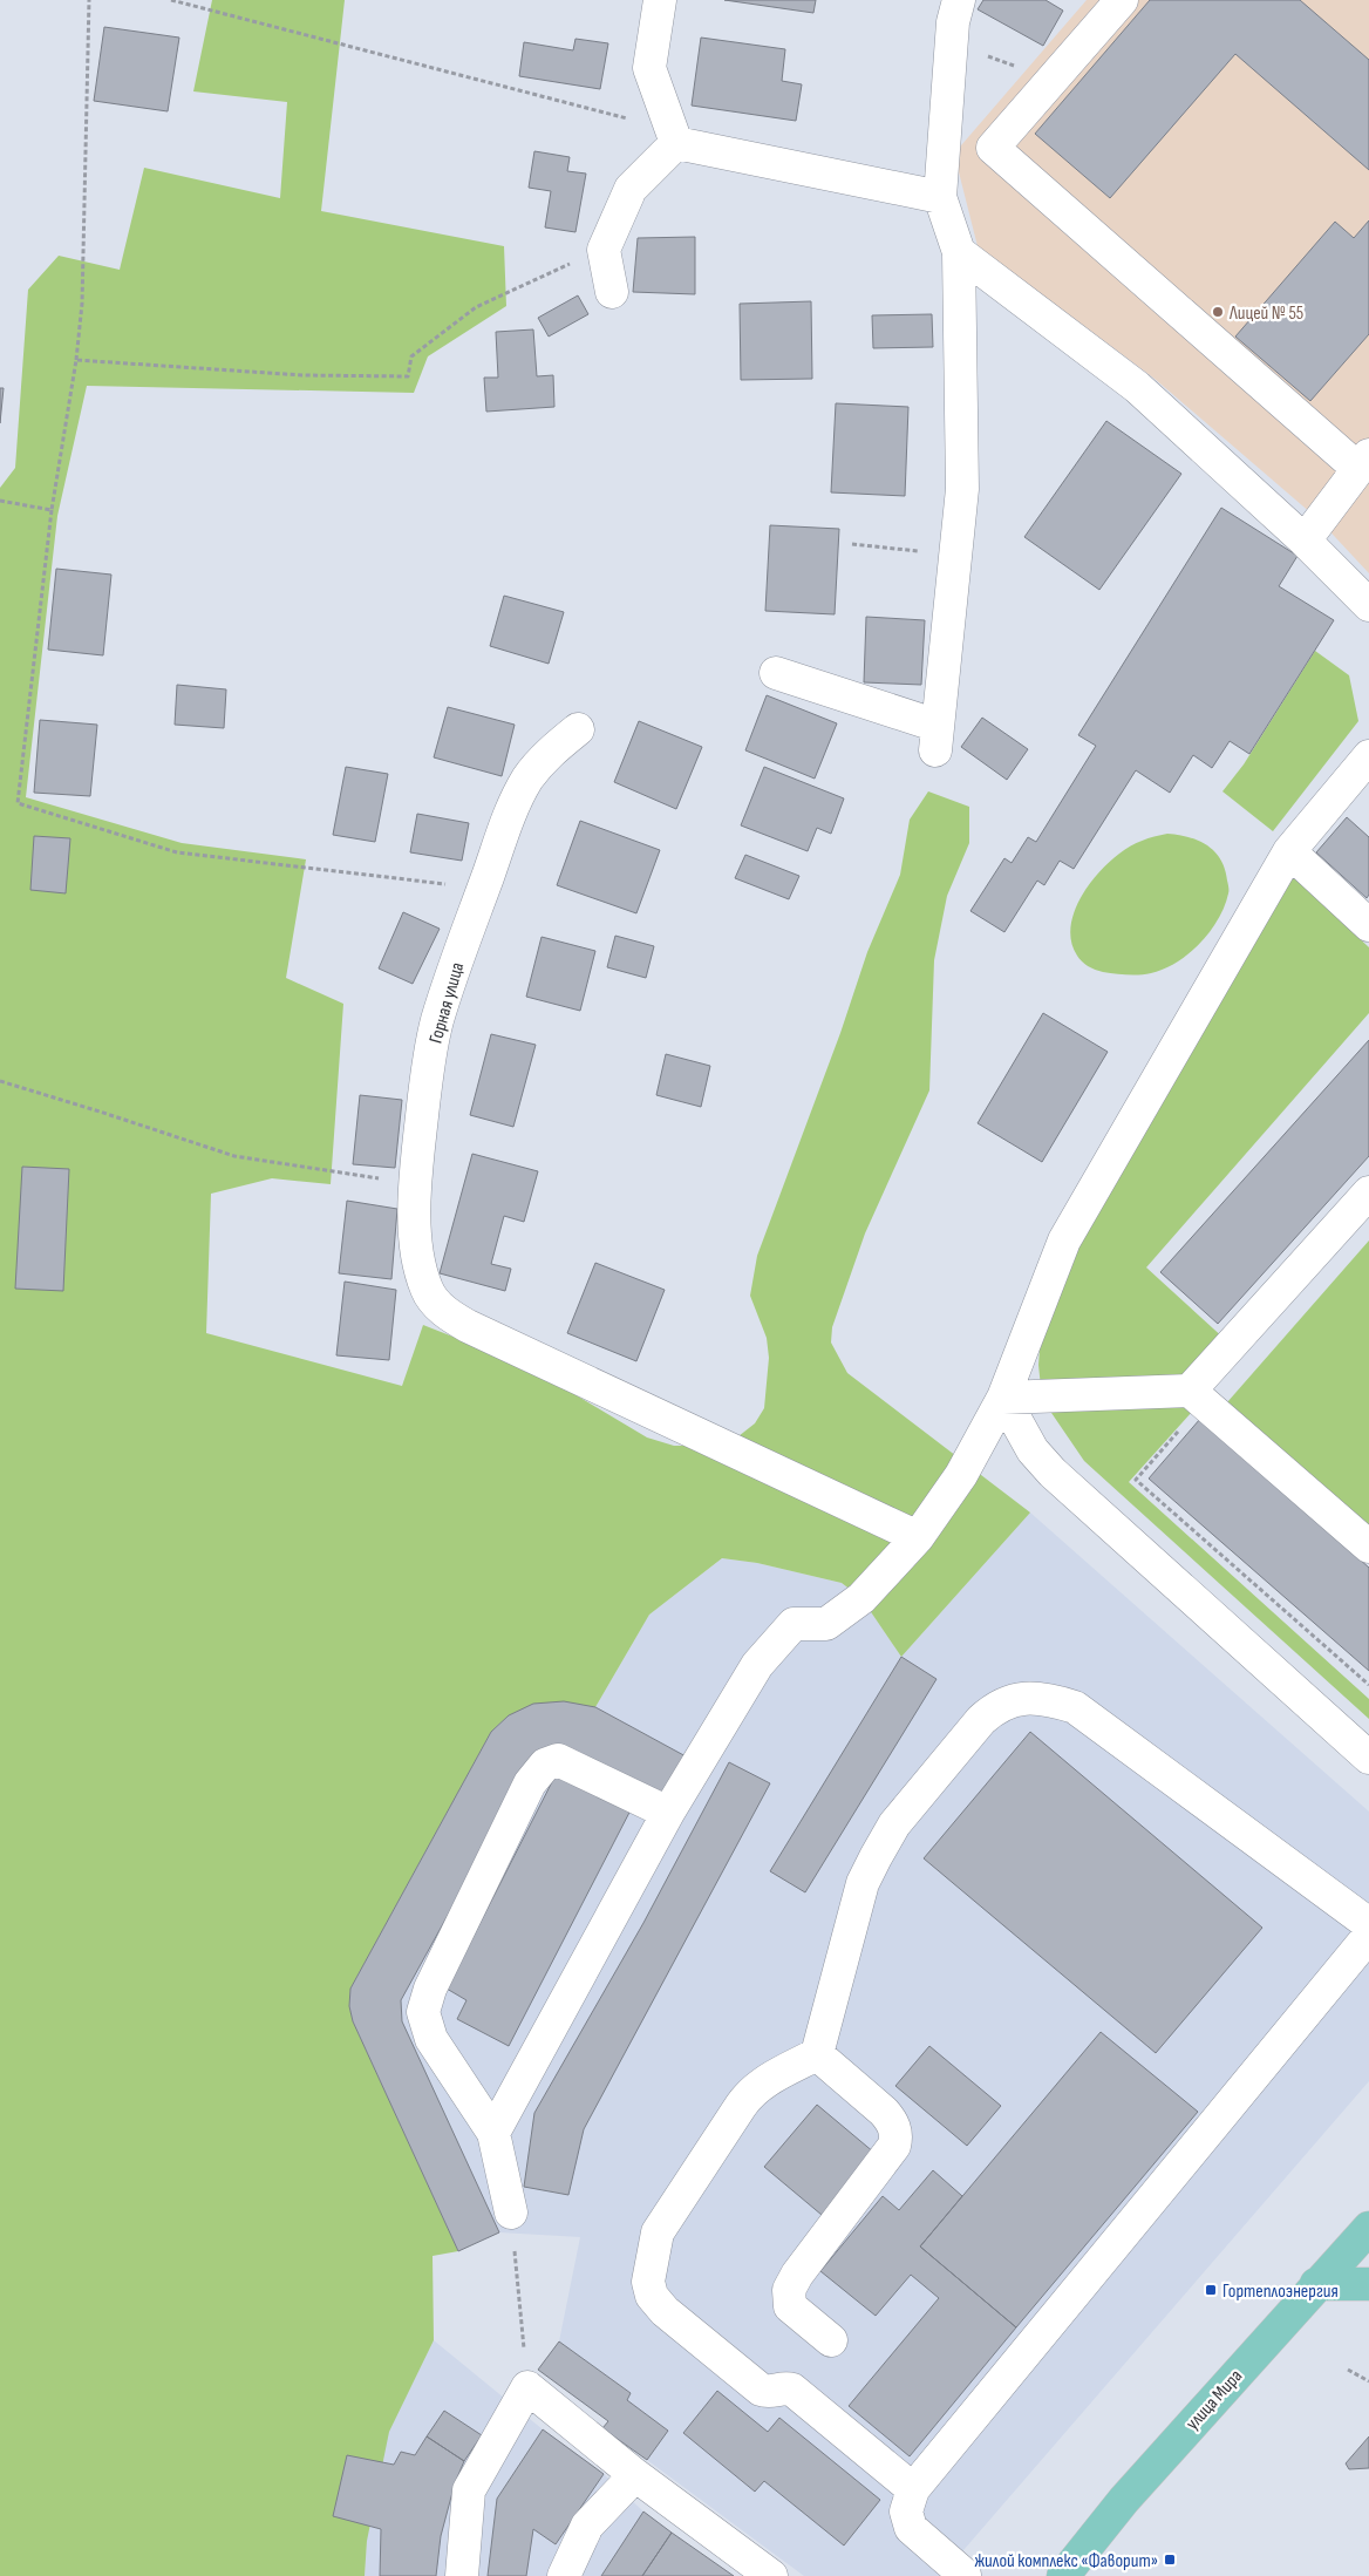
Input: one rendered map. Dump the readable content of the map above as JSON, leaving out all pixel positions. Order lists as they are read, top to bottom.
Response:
{
  "streets": {
    "main road": ["улица Мира"],
    "street": ["Горная улица"]
  },
  "places": {
    "other": ["Лицей № 55"],
    "transit": ["Гортеплоэнергия", "жилой комплекс «Фаворит»"]
  }
}
